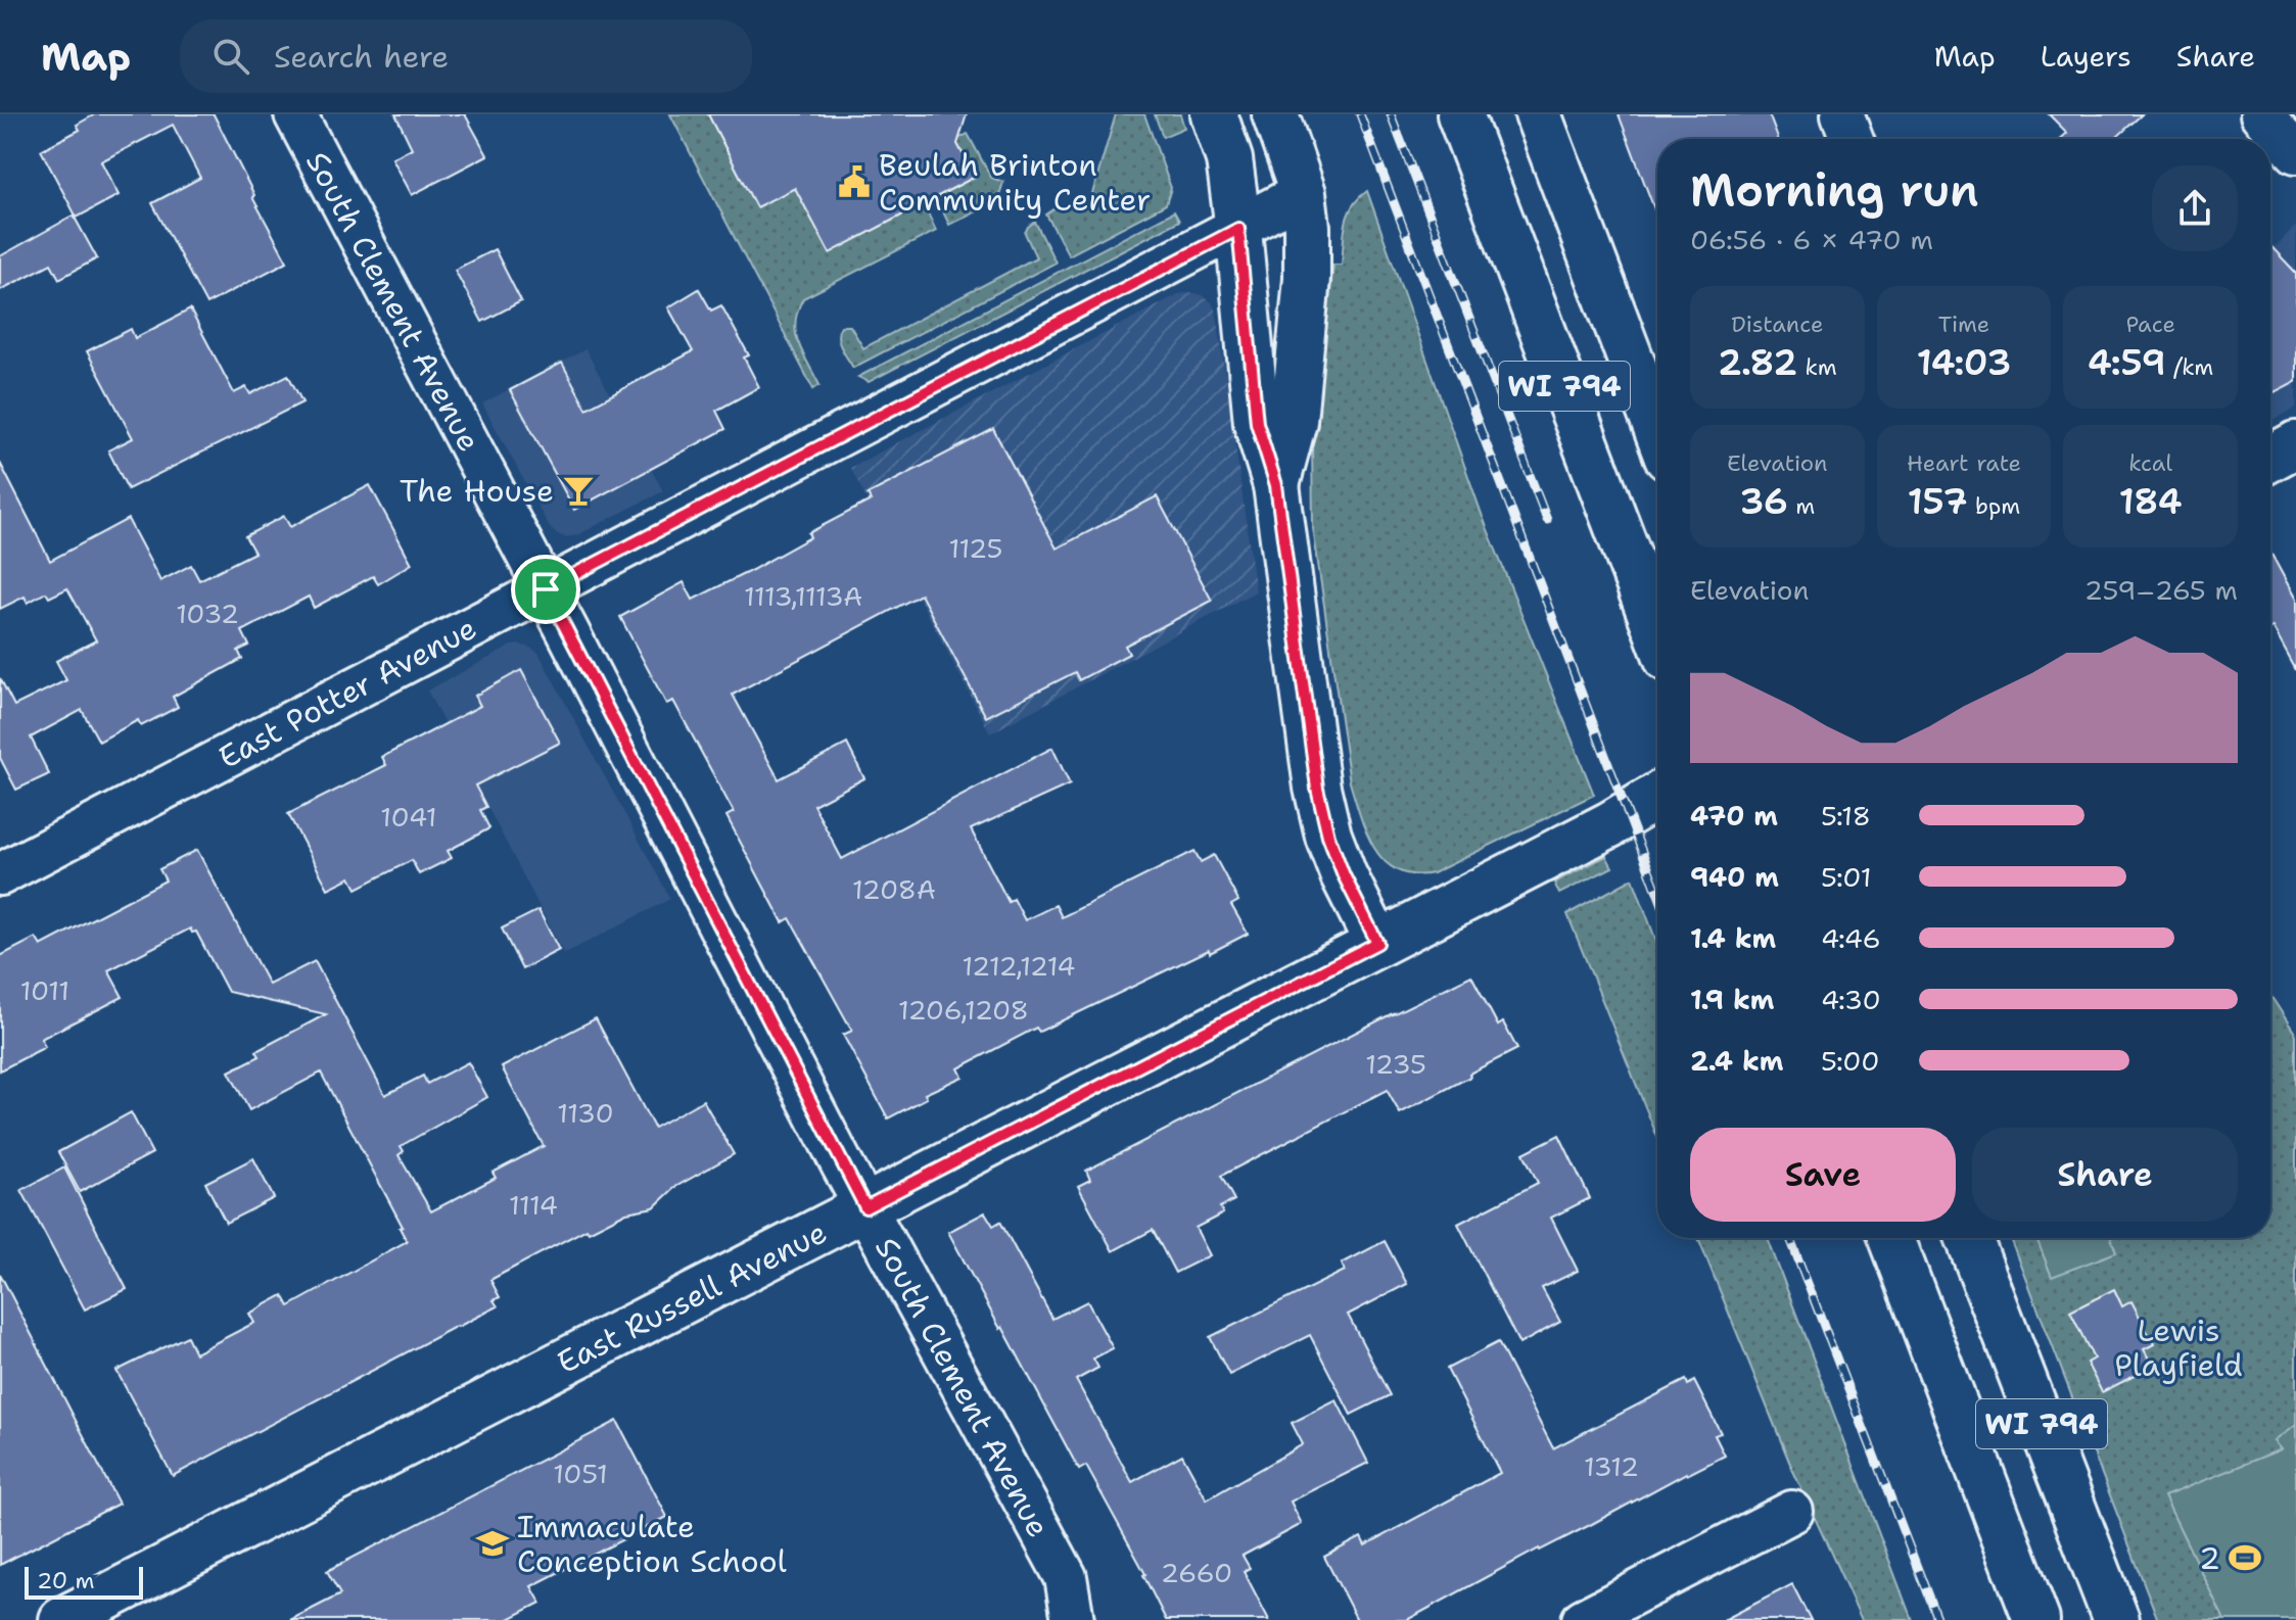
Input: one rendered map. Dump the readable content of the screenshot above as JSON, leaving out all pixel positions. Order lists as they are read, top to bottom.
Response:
{
  "streets": {
    "main road": ["WI 794", "East Russell Avenue"],
    "street": ["South Clement Avenue", "East Potter Avenue"]
  },
  "crossings": [
    ["South Clement Avenue", "East Potter Avenue"],
    ["South Clement Avenue", "East Russell Avenue"]
  ],
  "parks": ["Lewis Playfield"],
  "places": {
    "public building": ["Beulah Brinton Community Center"],
    "bar": ["The House"],
    "school or university": ["Immaculate Conception School"],
    "sports": ["2"]
  },
  "house_numbers": [
    "1125",
    "1113,1113A",
    "1032",
    "1041",
    "1208A",
    "1212,1214",
    "1011",
    "1206,1208",
    "1235",
    "1130",
    "1114",
    "1312",
    "1051",
    "2660"
  ],
  "scale_bar": "20 m",
  "page": {
    "header": "Map",
    "search": "Search here",
    "nav": ["Map", "Layers", "Share"],
    "heading": ["Morning run", "06:56 · 6 × 470 m"],
    "stats": [
      ["Distance", "2.82 km"],
      ["Time", "14:03"],
      ["Pace", "4:59 /km"],
      ["Elevation", "36 m"],
      ["Heart rate", "157 bpm"],
      ["kcal", "184"]
    ],
    "chart": ["Elevation", "259–265 m"],
    "list": [
      {
        "name": "470 m",
        "note": "5:18"
      },
      {
        "name": "940 m",
        "note": "5:01"
      },
      {
        "name": "1.4 km",
        "note": "4:46"
      },
      {
        "name": "1.9 km",
        "note": "4:30"
      },
      {
        "name": "2.4 km",
        "note": "5:00"
      }
    ],
    "buttons": ["Save", "Share"],
    "scale": "20 m"
  }
}
